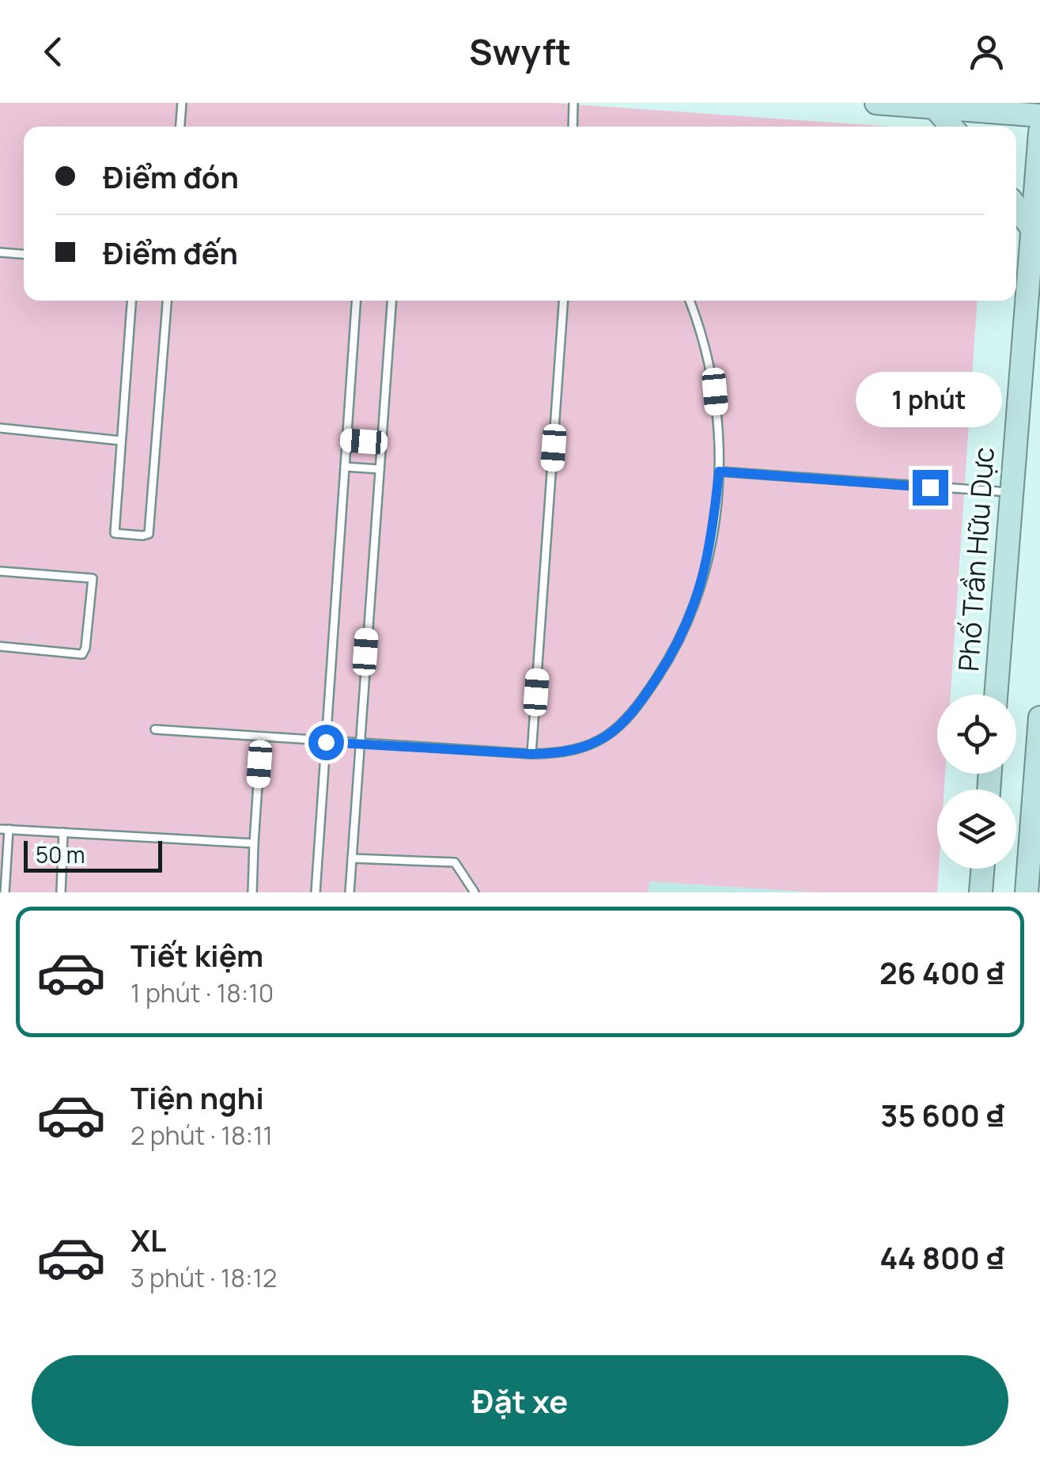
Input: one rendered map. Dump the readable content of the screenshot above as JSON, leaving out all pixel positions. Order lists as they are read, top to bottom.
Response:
{
  "streets": {
    "main road": ["Phố Trần Hữu Dực"]
  },
  "scale_bar": "50 m",
  "page": {
    "header": "Swyft",
    "banner": ["Điểm đón", "Điểm đến"],
    "bubble": "1 phút",
    "scale": "50 m",
    "list": [
      {
        "name": "Tiết kiệm",
        "note": "1 phút · 18:10",
        "value": "26 400 ₫"
      },
      {
        "name": "Tiện nghi",
        "note": "2 phút · 18:11",
        "value": "35 600 ₫"
      },
      {
        "name": "XL",
        "note": "3 phút · 18:12",
        "value": "44 800 ₫"
      }
    ],
    "buttons": "Đặt xe"
  }
}
